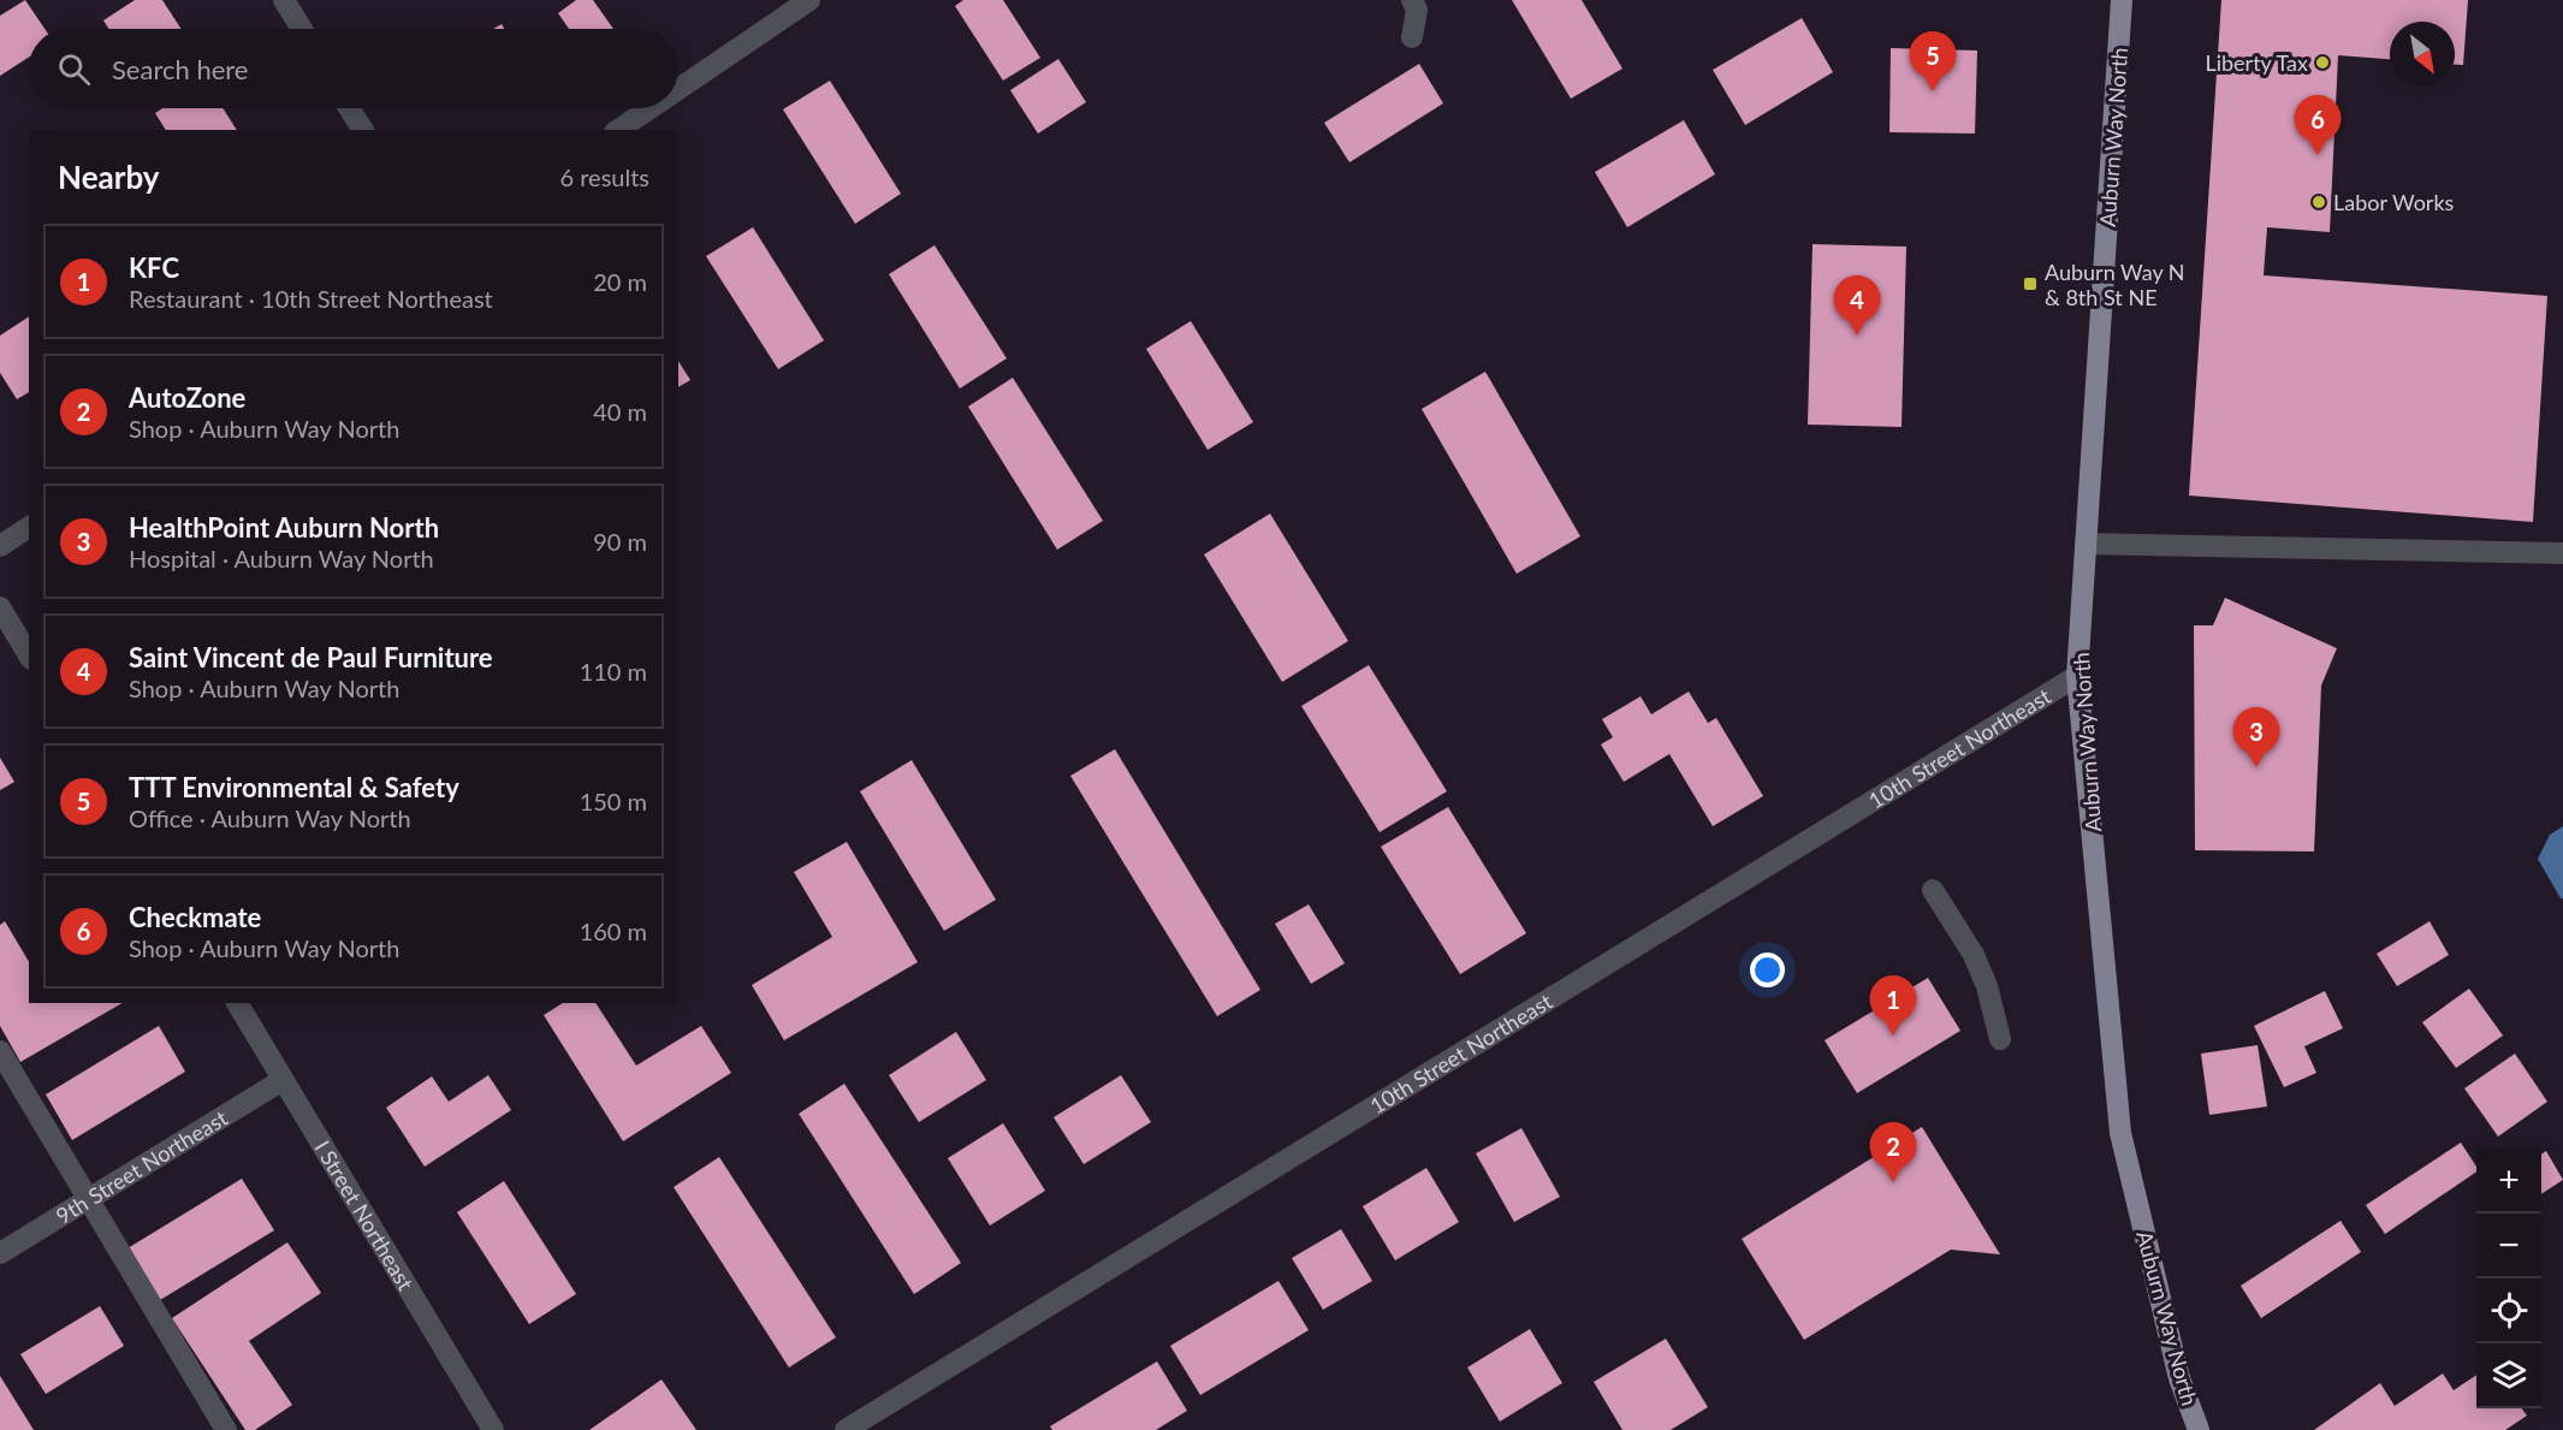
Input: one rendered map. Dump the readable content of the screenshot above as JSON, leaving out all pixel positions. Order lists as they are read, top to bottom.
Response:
{
  "streets": {
    "main road": ["Auburn Way North"],
    "street": ["10th Street Northeast", "9th Street Northeast", "I Street Northeast"]
  },
  "crossings": [
    ["Auburn Way North", "10th Street Northeast"],
    ["9th Street Northeast", "I Street Northeast"]
  ],
  "places": {
    "other": ["Liberty Tax", "Labor Works"],
    "transit": ["Auburn Way N & 8th St NE"]
  },
  "north": "bottom right",
  "page": {
    "search": "Search here",
    "pins": [
      "5",
      "6",
      "4",
      "3",
      "1",
      "2"
    ],
    "heading": ["Nearby", "6 results"],
    "list": [
      {
        "mark": "1",
        "name": "KFC",
        "note": "Restaurant · 10th Street Northeast",
        "value": "20 m"
      },
      {
        "mark": "2",
        "name": "AutoZone",
        "note": "Shop · Auburn Way North",
        "value": "40 m"
      },
      {
        "mark": "3",
        "name": "HealthPoint Auburn North",
        "note": "Hospital · Auburn Way North",
        "value": "90 m"
      },
      {
        "mark": "4",
        "name": "Saint Vincent de Paul Furniture",
        "note": "Shop · Auburn Way North",
        "value": "110 m"
      },
      {
        "mark": "5",
        "name": "TTT Environmental & Safety",
        "note": "Office · Auburn Way North",
        "value": "150 m"
      },
      {
        "mark": "6",
        "name": "Checkmate",
        "note": "Shop · Auburn Way North",
        "value": "160 m"
      }
    ],
    "map_buttons": ["+", "−"]
  }
}
